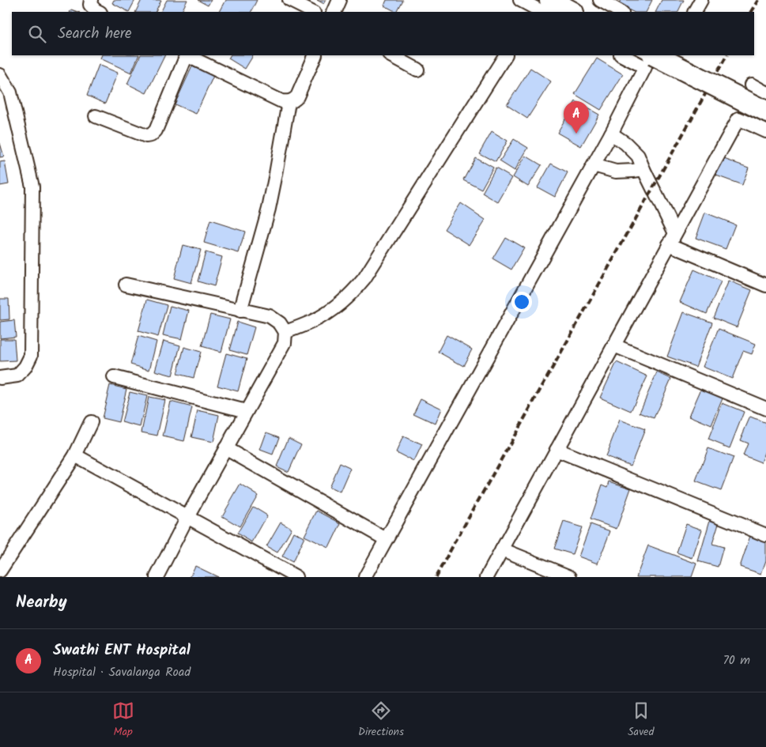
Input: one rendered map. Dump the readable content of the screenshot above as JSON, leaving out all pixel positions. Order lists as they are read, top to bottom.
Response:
{
  "page": {
    "search": "Search here",
    "pins": "A",
    "heading": "Nearby",
    "list": [
      {
        "mark": "A",
        "name": "Swathi ENT Hospital",
        "note": "Hospital · Savalanga Road",
        "value": "70 m"
      }
    ],
    "nav": ["Map", "Directions", "Saved"]
  }
}
